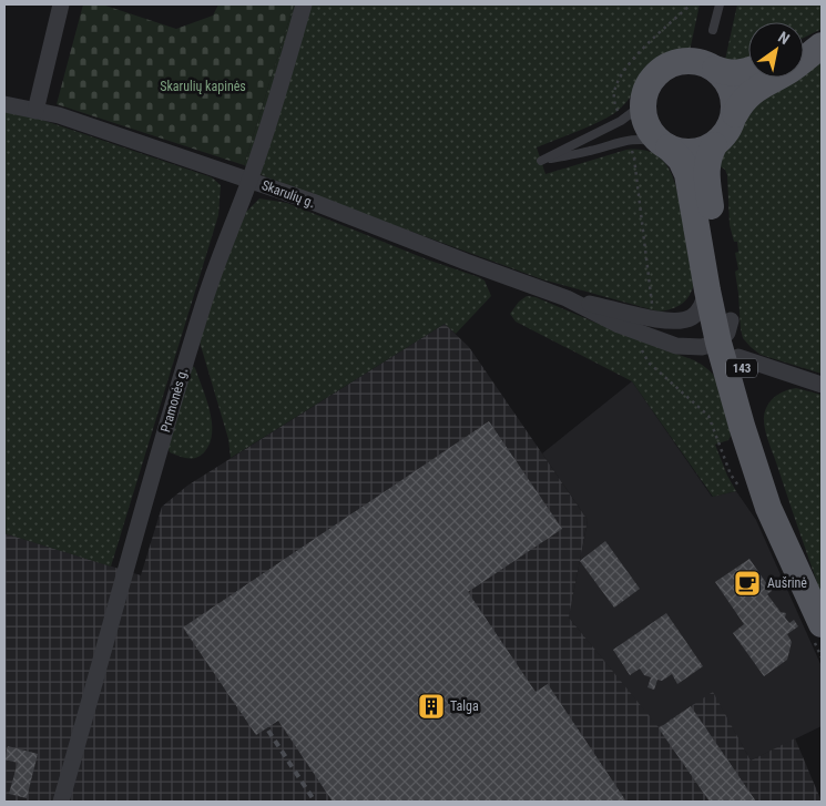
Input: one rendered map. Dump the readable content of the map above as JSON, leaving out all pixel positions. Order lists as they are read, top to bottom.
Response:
{
  "streets": {
    "main road": ["143"],
    "street": ["Skarulių g.", "Pramonės g."]
  },
  "crossings": [
    ["Skarulių g.", "143"],
    ["Skarulių g.", "Pramonės g."]
  ],
  "parks": ["Skarulių kapinės"],
  "places": {
    "cafe": ["Aušrinė"],
    "building": ["Talga"]
  },
  "north": "top right"
}
